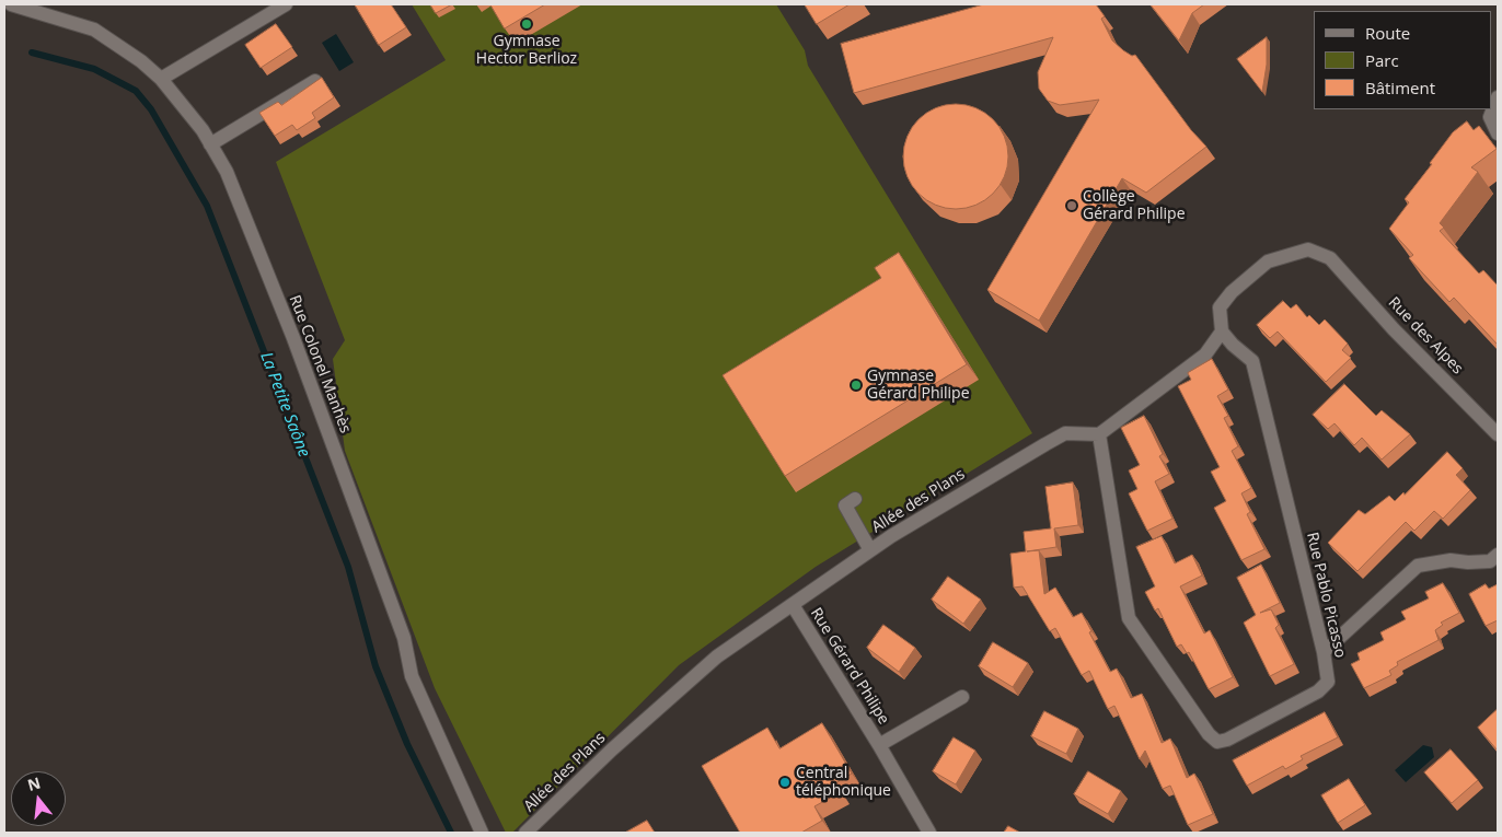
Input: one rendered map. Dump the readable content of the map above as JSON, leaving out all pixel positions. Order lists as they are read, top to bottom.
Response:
{
  "streets": {
    "street": [
      "Rue des Alpes",
      "Rue Colonel Manhès",
      "Allée des Plans",
      "Rue Pablo Picasso",
      "Rue Gérard Philipe"
    ]
  },
  "crossings": [
    ["Rue des Alpes", "Rue Pablo Picasso"],
    ["Allée des Plans", "Rue Pablo Picasso"],
    ["Allée des Plans", "Rue Gérard Philipe"]
  ],
  "water": ["La Petite Saône"],
  "places": [
    "Gymnase Hector Berlioz",
    "Collège Gérard Philipe",
    "Gymnase Gérard Philipe",
    "Central téléphonique"
  ],
  "legend": ["Route", "Parc", "Bâtiment"],
  "north": "top"
}
